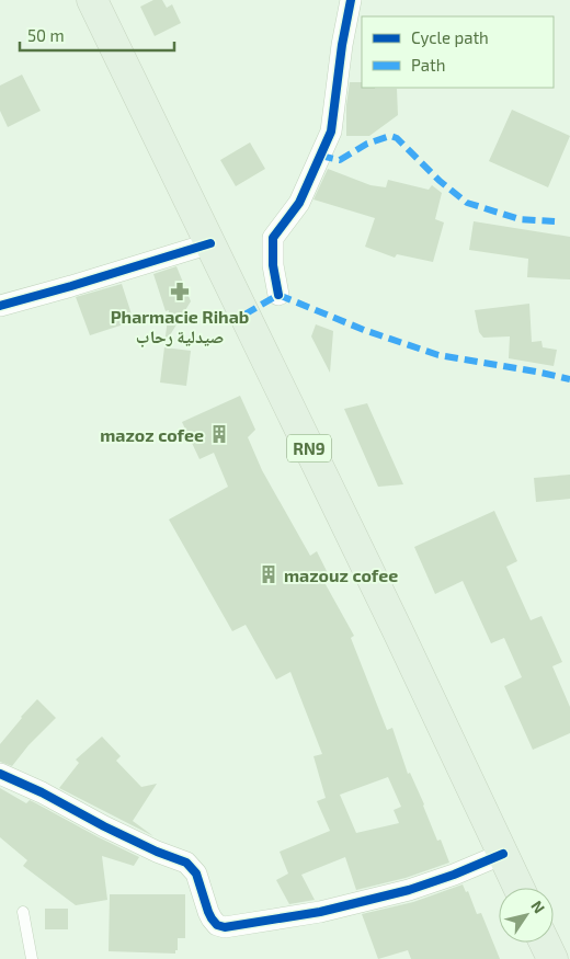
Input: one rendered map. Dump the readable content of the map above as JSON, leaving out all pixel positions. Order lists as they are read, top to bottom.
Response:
{
  "streets": {
    "main road": ["RN9"]
  },
  "places": {
    "pharmacy": ["Pharmacie Rihab صيدلية رحاب"],
    "building": ["mazoz cofee", "mazouz cofee"]
  },
  "legend": ["Cycle path", "Path"],
  "scale_bar": "50 m",
  "north": "top right"
}
